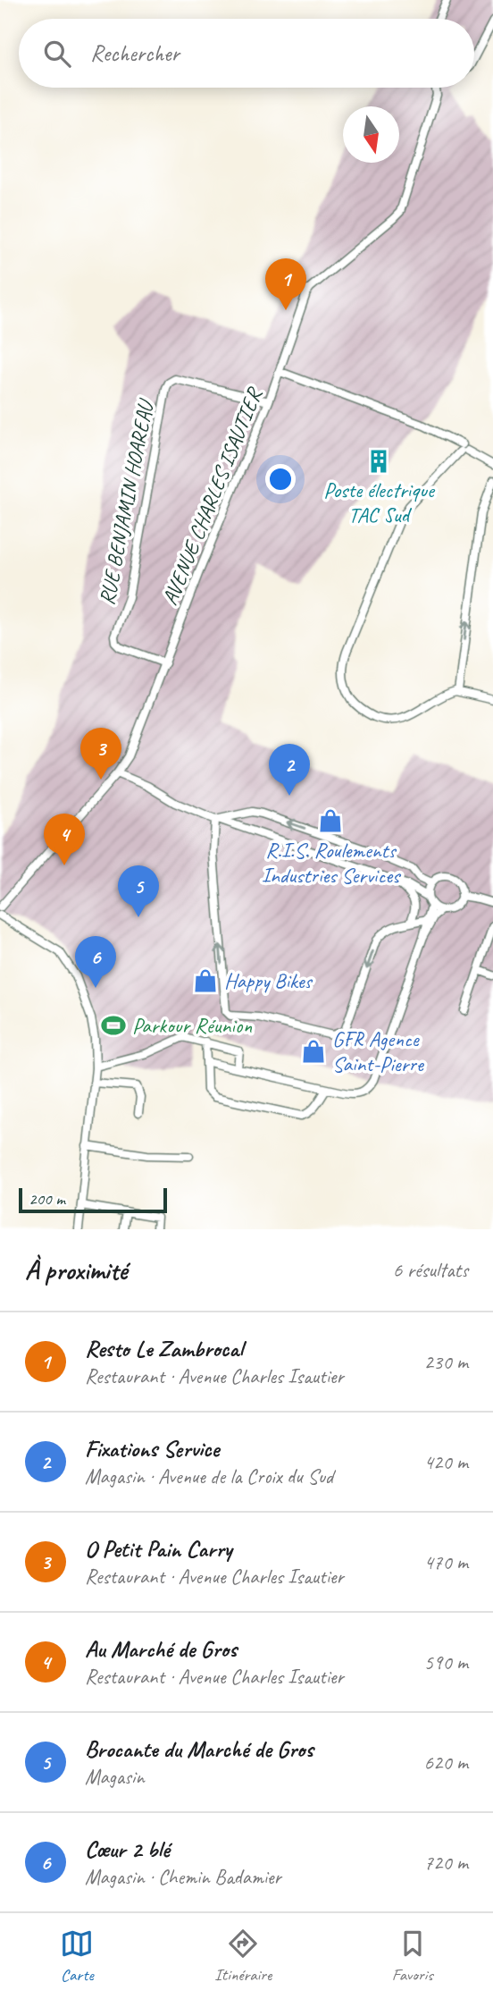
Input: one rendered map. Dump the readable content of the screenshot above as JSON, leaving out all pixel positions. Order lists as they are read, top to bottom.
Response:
{
  "streets": {
    "street": ["AVENUE CHARLES ISAUTIER", "RUE BENJAMIN HOAREAU"]
  },
  "crossings": [
    ["AVENUE CHARLES ISAUTIER", "RUE BENJAMIN HOAREAU"]
  ],
  "places": {
    "building": ["Poste électrique TAC Sud"],
    "shop": ["R.I.S. Roulements Industries Services", "Happy Bikes", "GFR Agence Saint-Pierre"],
    "sports": ["Parkour Réunion"]
  },
  "scale_bar": "200 m",
  "north": "bottom",
  "page": {
    "search": "Rechercher",
    "pins": [
      "1",
      "3",
      "2",
      "4",
      "5",
      "6"
    ],
    "scale": "200 m",
    "heading": ["À proximité", "6 résultats"],
    "list": [
      {
        "mark": "1",
        "name": "Resto Le Zambrocal",
        "note": "Restaurant · Avenue Charles Isautier",
        "value": "230 m"
      },
      {
        "mark": "2",
        "name": "Fixations Service",
        "note": "Magasin · Avenue de la Croix du Sud",
        "value": "420 m"
      },
      {
        "mark": "3",
        "name": "O Petit Pain Carry",
        "note": "Restaurant · Avenue Charles Isautier",
        "value": "470 m"
      },
      {
        "mark": "4",
        "name": "Au Marché de Gros",
        "note": "Restaurant · Avenue Charles Isautier",
        "value": "590 m"
      },
      {
        "mark": "5",
        "name": "Brocante du Marché de Gros",
        "note": "Magasin",
        "value": "620 m"
      },
      {
        "mark": "6",
        "name": "Cœur 2 blé",
        "note": "Magasin · Chemin Badamier",
        "value": "720 m"
      }
    ],
    "nav": ["Carte", "Itinéraire", "Favoris"]
  }
}
